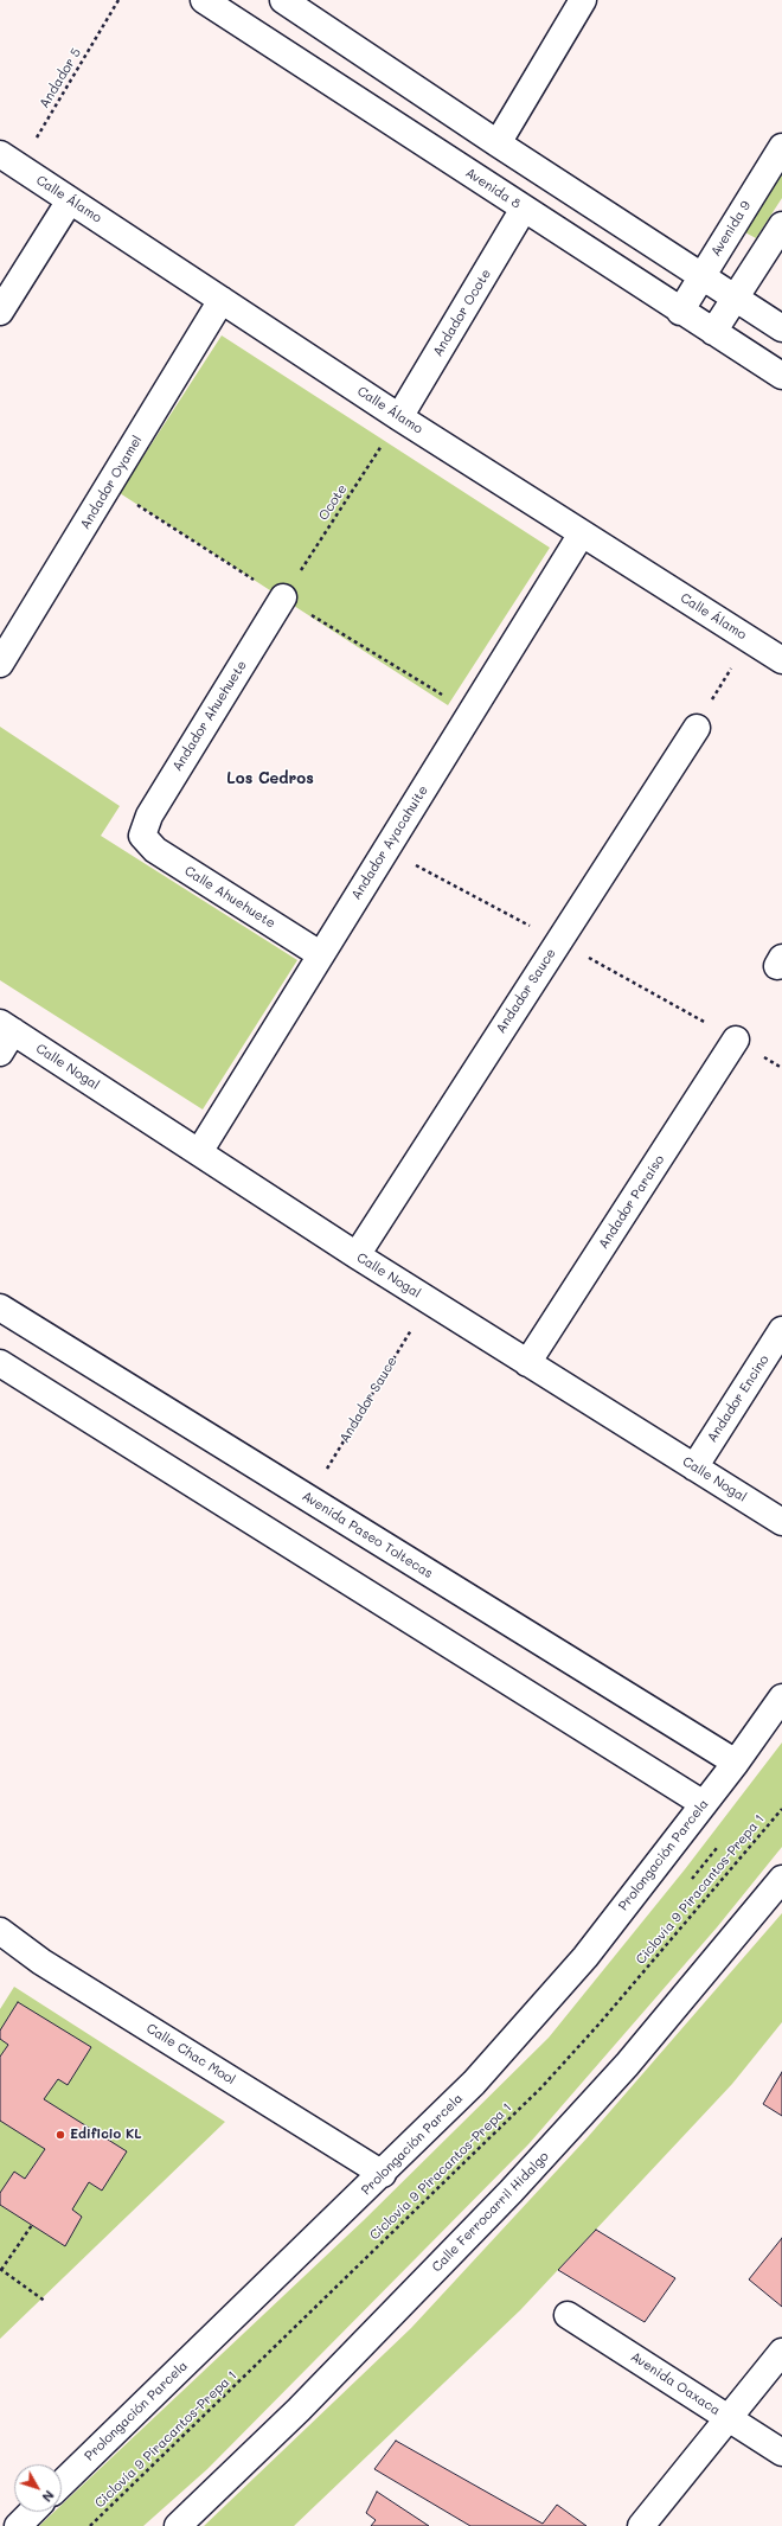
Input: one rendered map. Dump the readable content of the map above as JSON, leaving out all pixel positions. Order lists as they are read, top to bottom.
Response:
{
  "streets": {
    "street": [
      "Avenida 8",
      "Calle Álamo",
      "Avenida 9",
      "Andador Ocote",
      "Andador Oyamel",
      "Andador Ahuehuete",
      "Andador Ayacahuite",
      "Calle Ahuehuete",
      "Andador Sauce",
      "Calle Nogal",
      "Andador Paraíso",
      "Andador Encino",
      "Avenida Paseo Toltecas",
      "Prolongación Parcela",
      "Calle Chac Mool",
      "Calle Ferrocarril Hidalgo",
      "Avenida Oaxaca"
    ],
    "path": ["Andador 5", "Ocote", "Ciclovía 9 Piracantos-Prepa 1"]
  },
  "crossings": [
    ["Andador 5", "Calle Álamo"],
    ["Avenida 8", "Avenida 9"],
    ["Avenida 8", "Andador Ocote"],
    ["Calle Álamo", "Andador Ocote"],
    ["Calle Álamo", "Andador Oyamel"],
    ["Calle Álamo", "Ocote"],
    ["Calle Álamo", "Andador Ayacahuite"],
    ["Andador Ocote", "Ocote"],
    ["Ocote", "Andador Ahuehuete"],
    ["Andador Ahuehuete", "Calle Ahuehuete"],
    ["Andador Ayacahuite", "Calle Ahuehuete"],
    ["Andador Ayacahuite", "Calle Nogal"],
    ["Andador Sauce", "Calle Nogal"],
    ["Andador Sauce", "Avenida Paseo Toltecas"],
    ["Calle Nogal", "Andador Paraíso"],
    ["Calle Nogal", "Andador Encino"],
    ["Avenida Paseo Toltecas", "Prolongación Parcela"],
    ["Prolongación Parcela", "Calle Chac Mool"]
  ],
  "districts": ["Los Cedros"],
  "places": ["Edificio KL"],
  "north": "bottom right"
}
